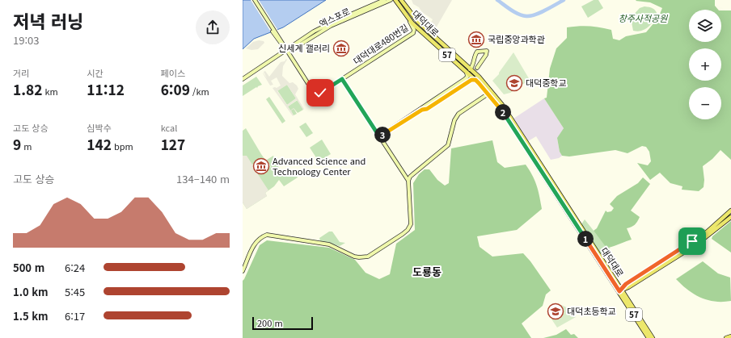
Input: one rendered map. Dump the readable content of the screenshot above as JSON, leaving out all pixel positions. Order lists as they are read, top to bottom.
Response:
{
  "streets": {
    "main road": ["대덕대로", "57"],
    "street": ["엑스포로", "대덕대로480번길"]
  },
  "crossings": [
    ["대덕대로", "대덕대로480번길"]
  ],
  "districts": ["도룡동"],
  "parks": ["창주사적공원"],
  "places": {
    "museum": ["국립중앙과학관", "신세계 갤러리", "Advanced Science and Technology Center"],
    "school or university": ["대덕중학교", "대덕초등학교"]
  },
  "scale_bar": "200 m",
  "page": {
    "heading": ["저녁 러닝", "19:03"],
    "map_buttons": ["+", "−"],
    "stats": [
      ["거리", "1.82 km"],
      ["시간", "11:12"],
      ["페이스", "6:09 /km"],
      ["고도 상승", "9 m"],
      ["심박수", "142 bpm"],
      ["kcal", "127"]
    ],
    "pins": ["2", "3", "1"],
    "chart": ["고도 상승", "134–140 m"],
    "list": [
      {
        "name": "500 m",
        "note": "6:24"
      },
      {
        "name": "1.0 km",
        "note": "5:45"
      },
      {
        "name": "1.5 km",
        "note": "6:17"
      }
    ],
    "scale": "200 m"
  }
}
